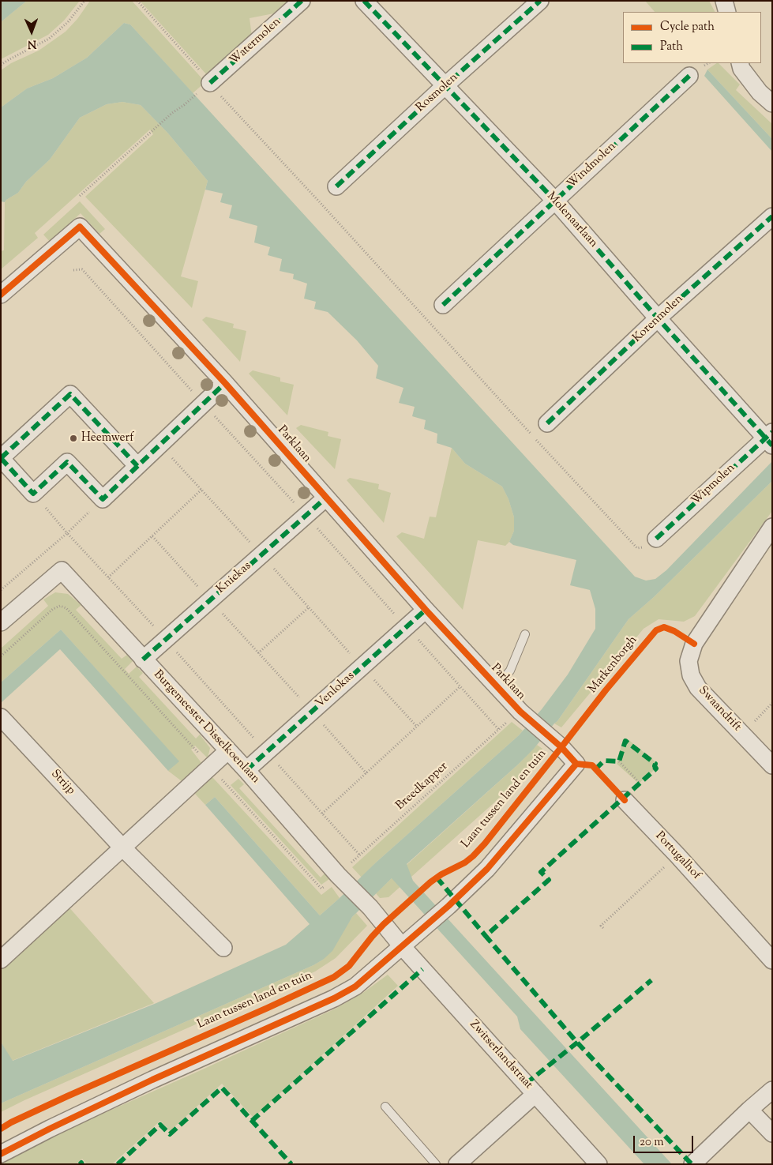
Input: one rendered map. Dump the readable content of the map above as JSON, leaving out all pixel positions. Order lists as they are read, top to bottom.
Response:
{
  "streets": {
    "street": [
      "Watermolen",
      "Rosmolen",
      "Windmolen",
      "Molenaarlaan",
      "Korenmolen",
      "Parklaan",
      "Wipmolen",
      "Kniekas",
      "Venlokas",
      "Swaandrift",
      "Burgemeester Disselkoenlaan",
      "Strijp",
      "Laan tussen land en tuin",
      "Portugalhof",
      "Zwitserlandstraat"
    ],
    "path": ["Breedkapper"],
    "cycle path": ["Markenborgh"]
  },
  "crossings": [
    ["Rosmolen", "Molenaarlaan"],
    ["Windmolen", "Molenaarlaan"],
    ["Molenaarlaan", "Korenmolen"],
    ["Molenaarlaan", "Wipmolen"],
    ["Parklaan", "Kniekas"],
    ["Parklaan", "Venlokas"],
    ["Parklaan", "Breedkapper"],
    ["Parklaan", "Laan tussen land en tuin"],
    ["Kniekas", "Burgemeester Disselkoenlaan"],
    ["Venlokas", "Burgemeester Disselkoenlaan"],
    ["Burgemeester Disselkoenlaan", "Breedkapper"],
    ["Burgemeester Disselkoenlaan", "Laan tussen land en tuin"],
    ["Burgemeester Disselkoenlaan", "Zwitserlandstraat"],
    ["Laan tussen land en tuin", "Zwitserlandstraat"]
  ],
  "places": ["Heemwerf"],
  "legend": ["Cycle path", "Path"],
  "scale_bar": "20 m",
  "north": "bottom"
}
